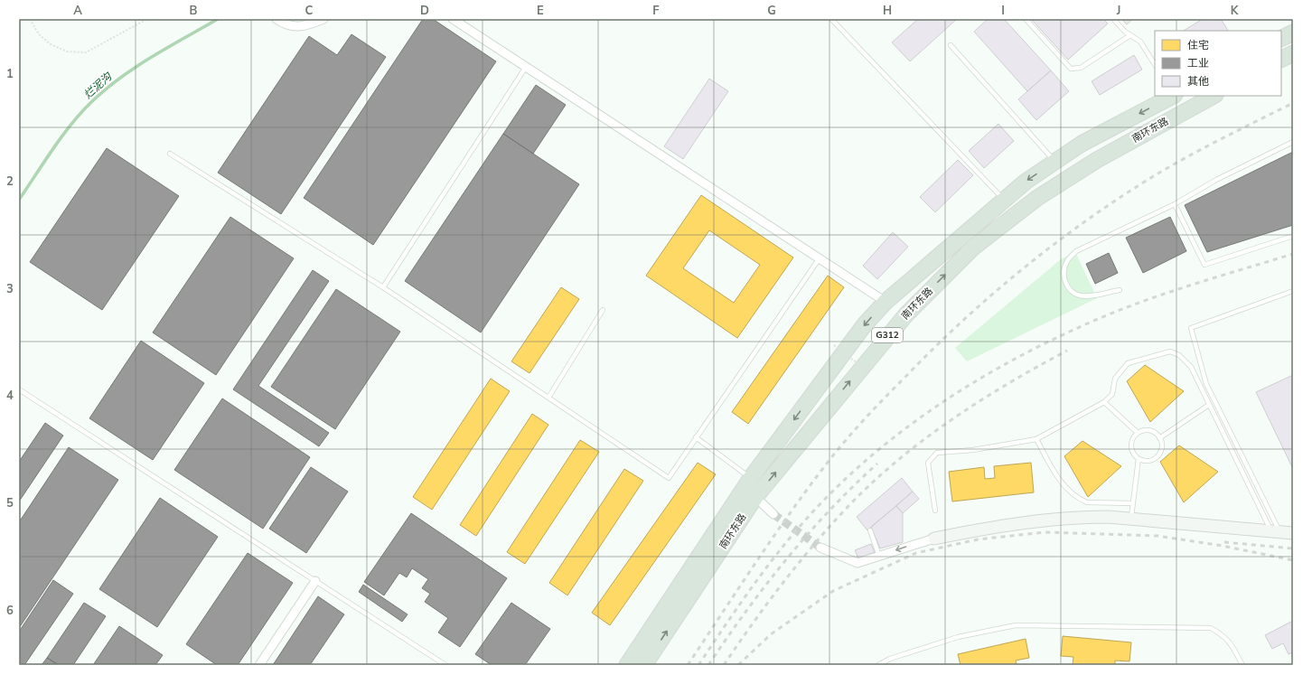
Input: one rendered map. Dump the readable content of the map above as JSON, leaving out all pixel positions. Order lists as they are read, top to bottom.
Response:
{
  "streets": {
    "highway": ["南环东路", "G312"]
  },
  "water": ["烂泥沟"],
  "legend": ["住宅", "工业", "其他"],
  "grid": {
    "columns": [
      "A",
      "B",
      "C",
      "D",
      "E",
      "F",
      "G",
      "H",
      "I",
      "J",
      "K"
    ],
    "rows": [
      "1",
      "2",
      "3",
      "4",
      "5",
      "6"
    ]
  }
}
